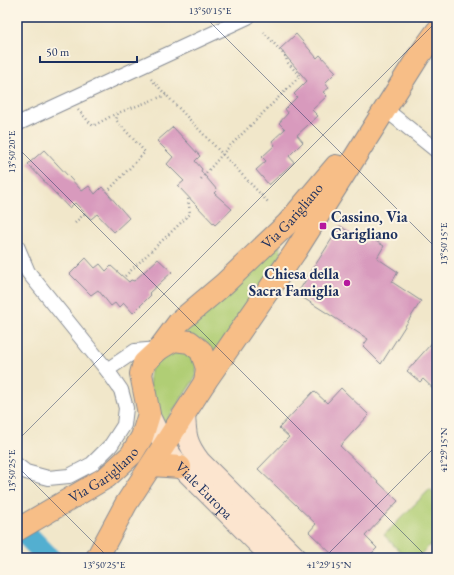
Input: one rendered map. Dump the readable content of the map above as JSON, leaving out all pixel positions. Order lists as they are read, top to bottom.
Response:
{
  "streets": {
    "main road": ["Via Garigliano"],
    "street": ["Viale Europa"]
  },
  "crossings": [
    ["Via Garigliano", "Viale Europa"]
  ],
  "places": {
    "transit": ["Cassino, Via Garigliano"],
    "other": ["Chiesa della Sacra Famiglia"]
  },
  "scale_bar": "50 m",
  "coordinates": [
    "13°50'15\"E",
    "13°50'20\"E",
    "41°29'15\"N",
    "13°50'25\"E"
  ]
}
